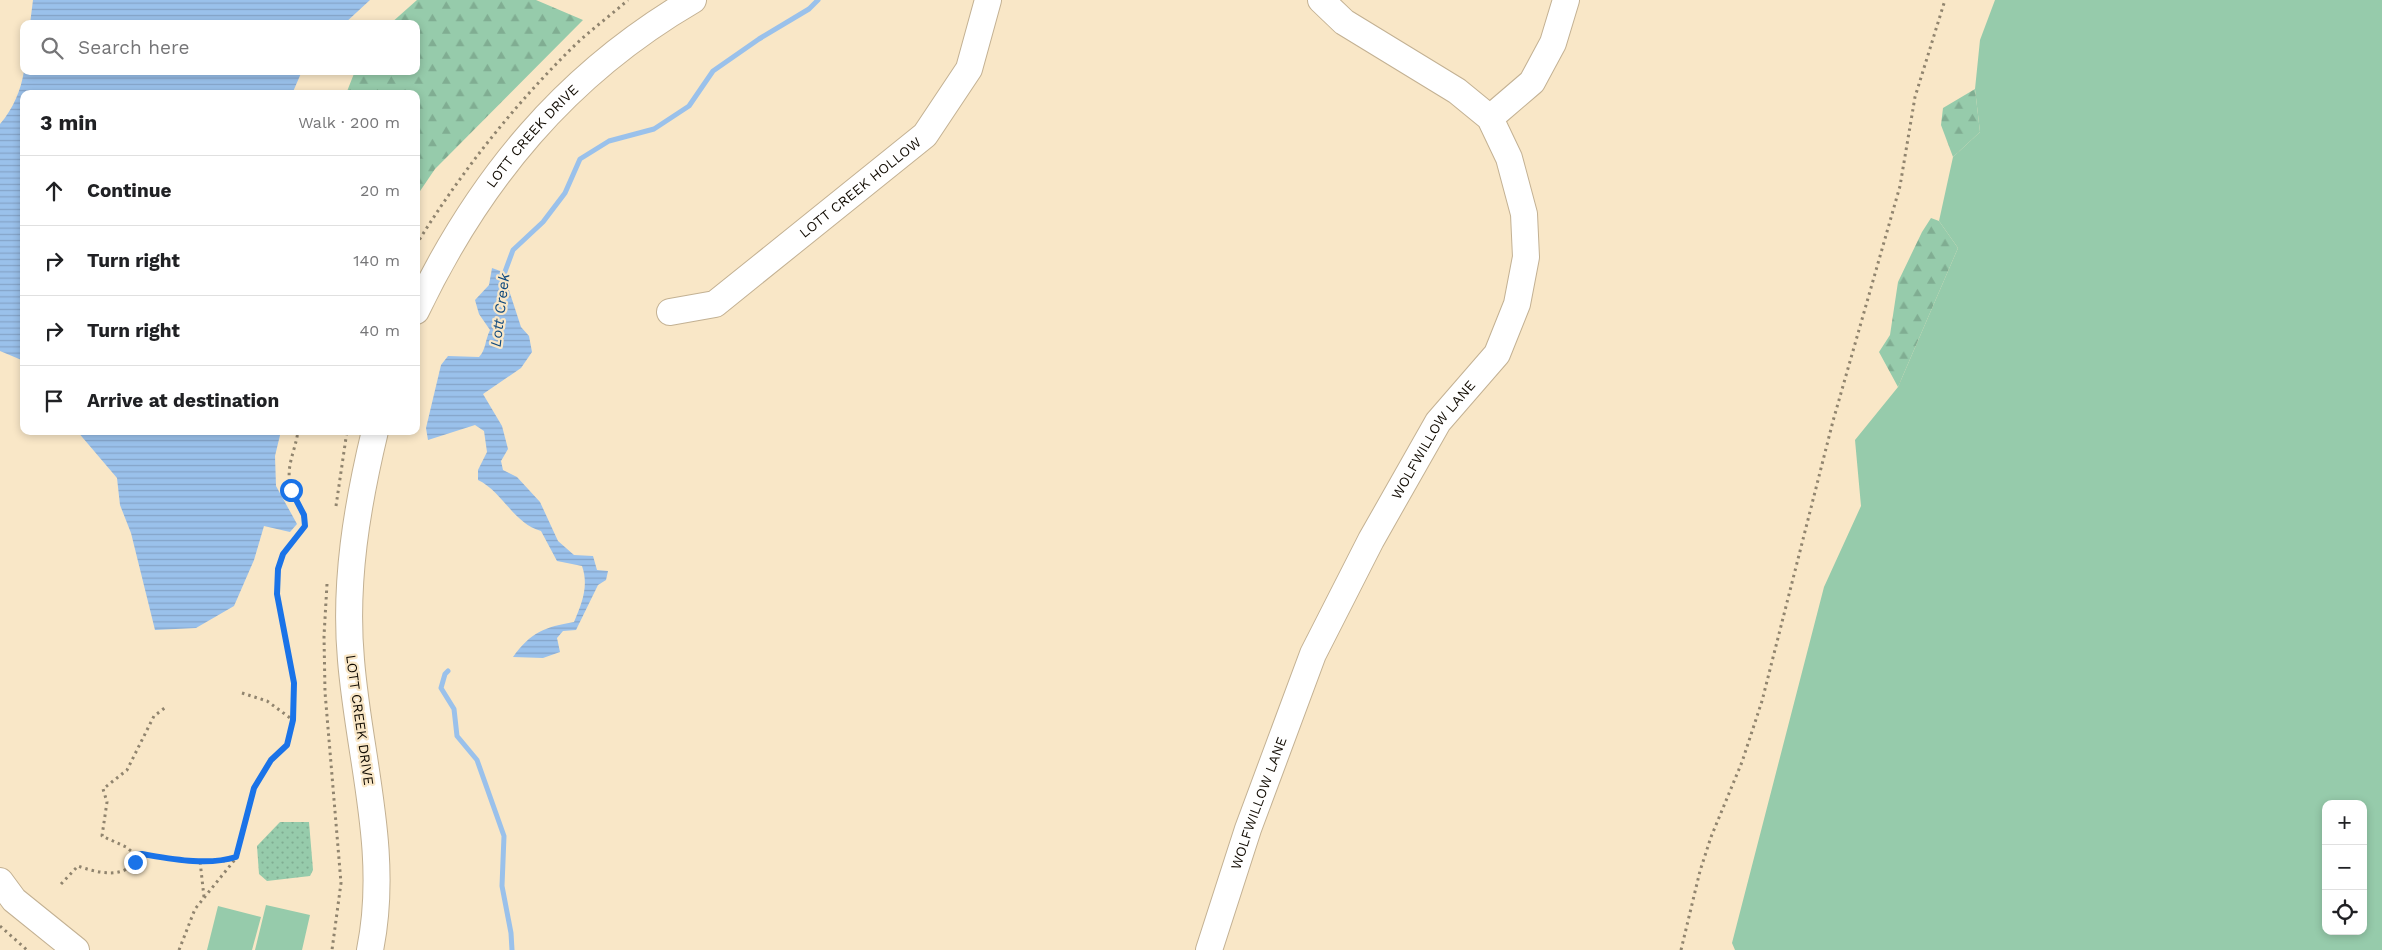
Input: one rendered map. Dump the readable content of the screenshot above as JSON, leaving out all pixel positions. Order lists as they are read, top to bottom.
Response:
{
  "streets": {
    "street": ["LOTT CREEK DRIVE", "LOTT CREEK HOLLOW", "WOLFWILLOW LANE"]
  },
  "water": ["Lott Creek"],
  "page": {
    "search": "Search here",
    "heading": ["3 min", "Walk · 200 m"],
    "list": [
      ["Continue", "20 m"],
      ["Turn right", "140 m"],
      ["Turn right", "40 m"],
      "Arrive at destination"
    ],
    "map_buttons": ["+", "−"]
  }
}
